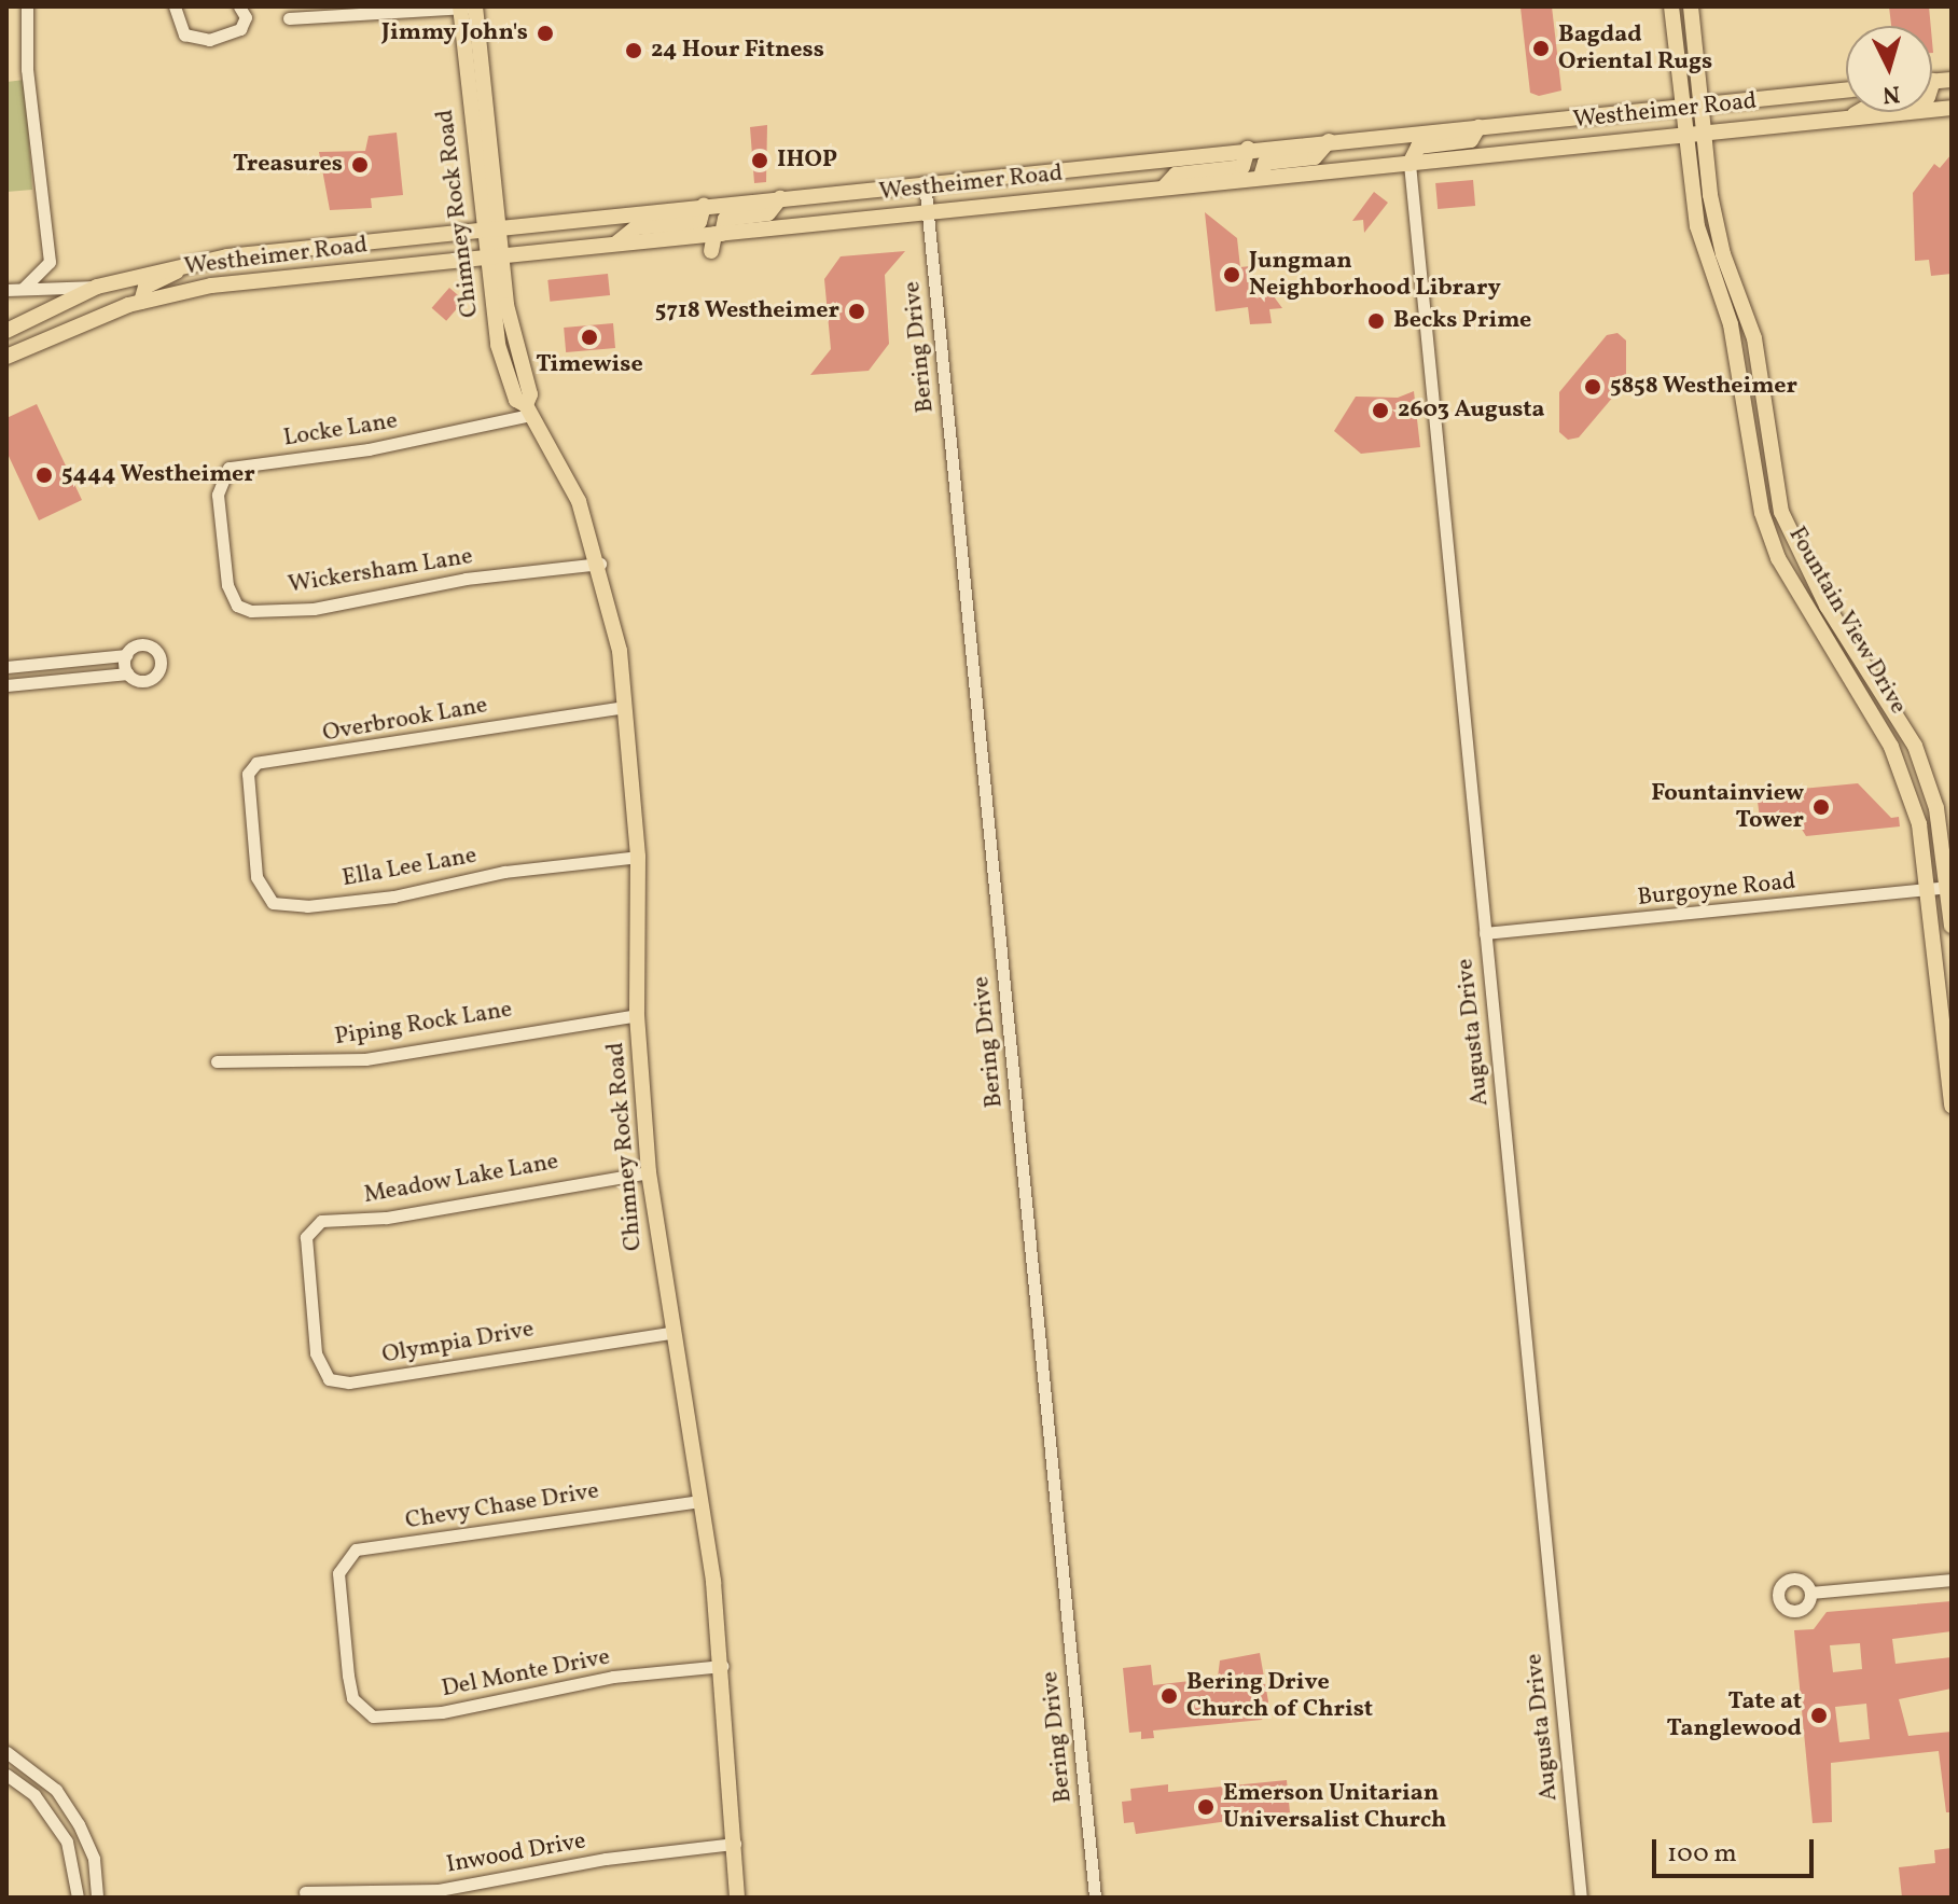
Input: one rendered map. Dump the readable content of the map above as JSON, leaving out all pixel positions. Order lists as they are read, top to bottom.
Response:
{
  "streets": {
    "main road": ["Westheimer Road", "Chimney Rock Road", "Fountain View Drive"],
    "street": [
      "Bering Drive",
      "Locke Lane",
      "Wickersham Lane",
      "Overbrook Lane",
      "Ella Lee Lane",
      "Burgoyne Road",
      "Piping Rock Lane",
      "Augusta Drive",
      "Meadow Lake Lane",
      "Olympia Drive",
      "Chevy Chase Drive",
      "Del Monte Drive",
      "Inwood Drive"
    ]
  },
  "crossings": [
    ["Westheimer Road", "Chimney Rock Road"],
    ["Westheimer Road", "Bering Drive"],
    ["Westheimer Road", "Fountain View Drive"],
    ["Westheimer Road", "Augusta Drive"],
    ["Chimney Rock Road", "Locke Lane"],
    ["Chimney Rock Road", "Wickersham Lane"],
    ["Chimney Rock Road", "Overbrook Lane"],
    ["Chimney Rock Road", "Ella Lee Lane"],
    ["Chimney Rock Road", "Piping Rock Lane"],
    ["Chimney Rock Road", "Meadow Lake Lane"],
    ["Chimney Rock Road", "Olympia Drive"],
    ["Chimney Rock Road", "Chevy Chase Drive"],
    ["Chimney Rock Road", "Del Monte Drive"],
    ["Chimney Rock Road", "Inwood Drive"],
    ["Locke Lane", "Wickersham Lane"],
    ["Fountain View Drive", "Burgoyne Road"],
    ["Overbrook Lane", "Ella Lee Lane"],
    ["Burgoyne Road", "Augusta Drive"],
    ["Meadow Lake Lane", "Olympia Drive"],
    ["Chevy Chase Drive", "Del Monte Drive"]
  ],
  "places": [
    "Jimmy John's",
    "Bagdad Oriental Rugs",
    "24 Hour Fitness",
    "IHOP",
    "Treasures",
    "Jungman Neighborhood Library",
    "5718 Westheimer",
    "Becks Prime",
    "Timewise",
    "5858 Westheimer",
    "2603 Augusta",
    "5444 Westheimer",
    "Fountainview Tower",
    "Bering Drive Church of Christ",
    "Tate at Tanglewood",
    "Emerson Unitarian Universalist Church"
  ],
  "scale_bar": "100 m",
  "north": "bottom"
}
